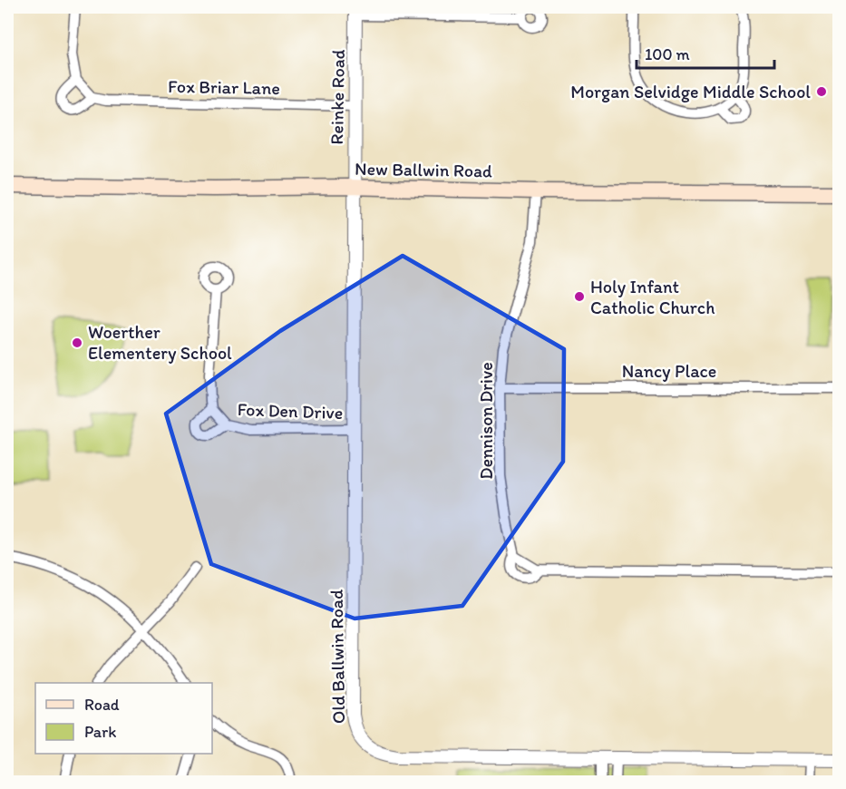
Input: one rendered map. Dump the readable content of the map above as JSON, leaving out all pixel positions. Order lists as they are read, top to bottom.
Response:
{
  "streets": {
    "main road": ["New Ballwin Road"],
    "street": [
      "Fox Briar Lane",
      "Reinke Road",
      "Nancy Place",
      "Fox Den Drive",
      "Dennison Drive",
      "Old Ballwin Road"
    ]
  },
  "crossings": [
    ["Fox Briar Lane", "Reinke Road"],
    ["Reinke Road", "New Ballwin Road"],
    ["Reinke Road", "Old Ballwin Road"],
    ["New Ballwin Road", "Dennison Drive"],
    ["New Ballwin Road", "Old Ballwin Road"],
    ["Nancy Place", "Dennison Drive"],
    ["Fox Den Drive", "Old Ballwin Road"]
  ],
  "places": ["Morgan Selvidge Middle School", "Holy Infant Catholic Church", "Woerther Elementery School"],
  "legend": ["Road", "Park"],
  "scale_bar": "100 m"
}
